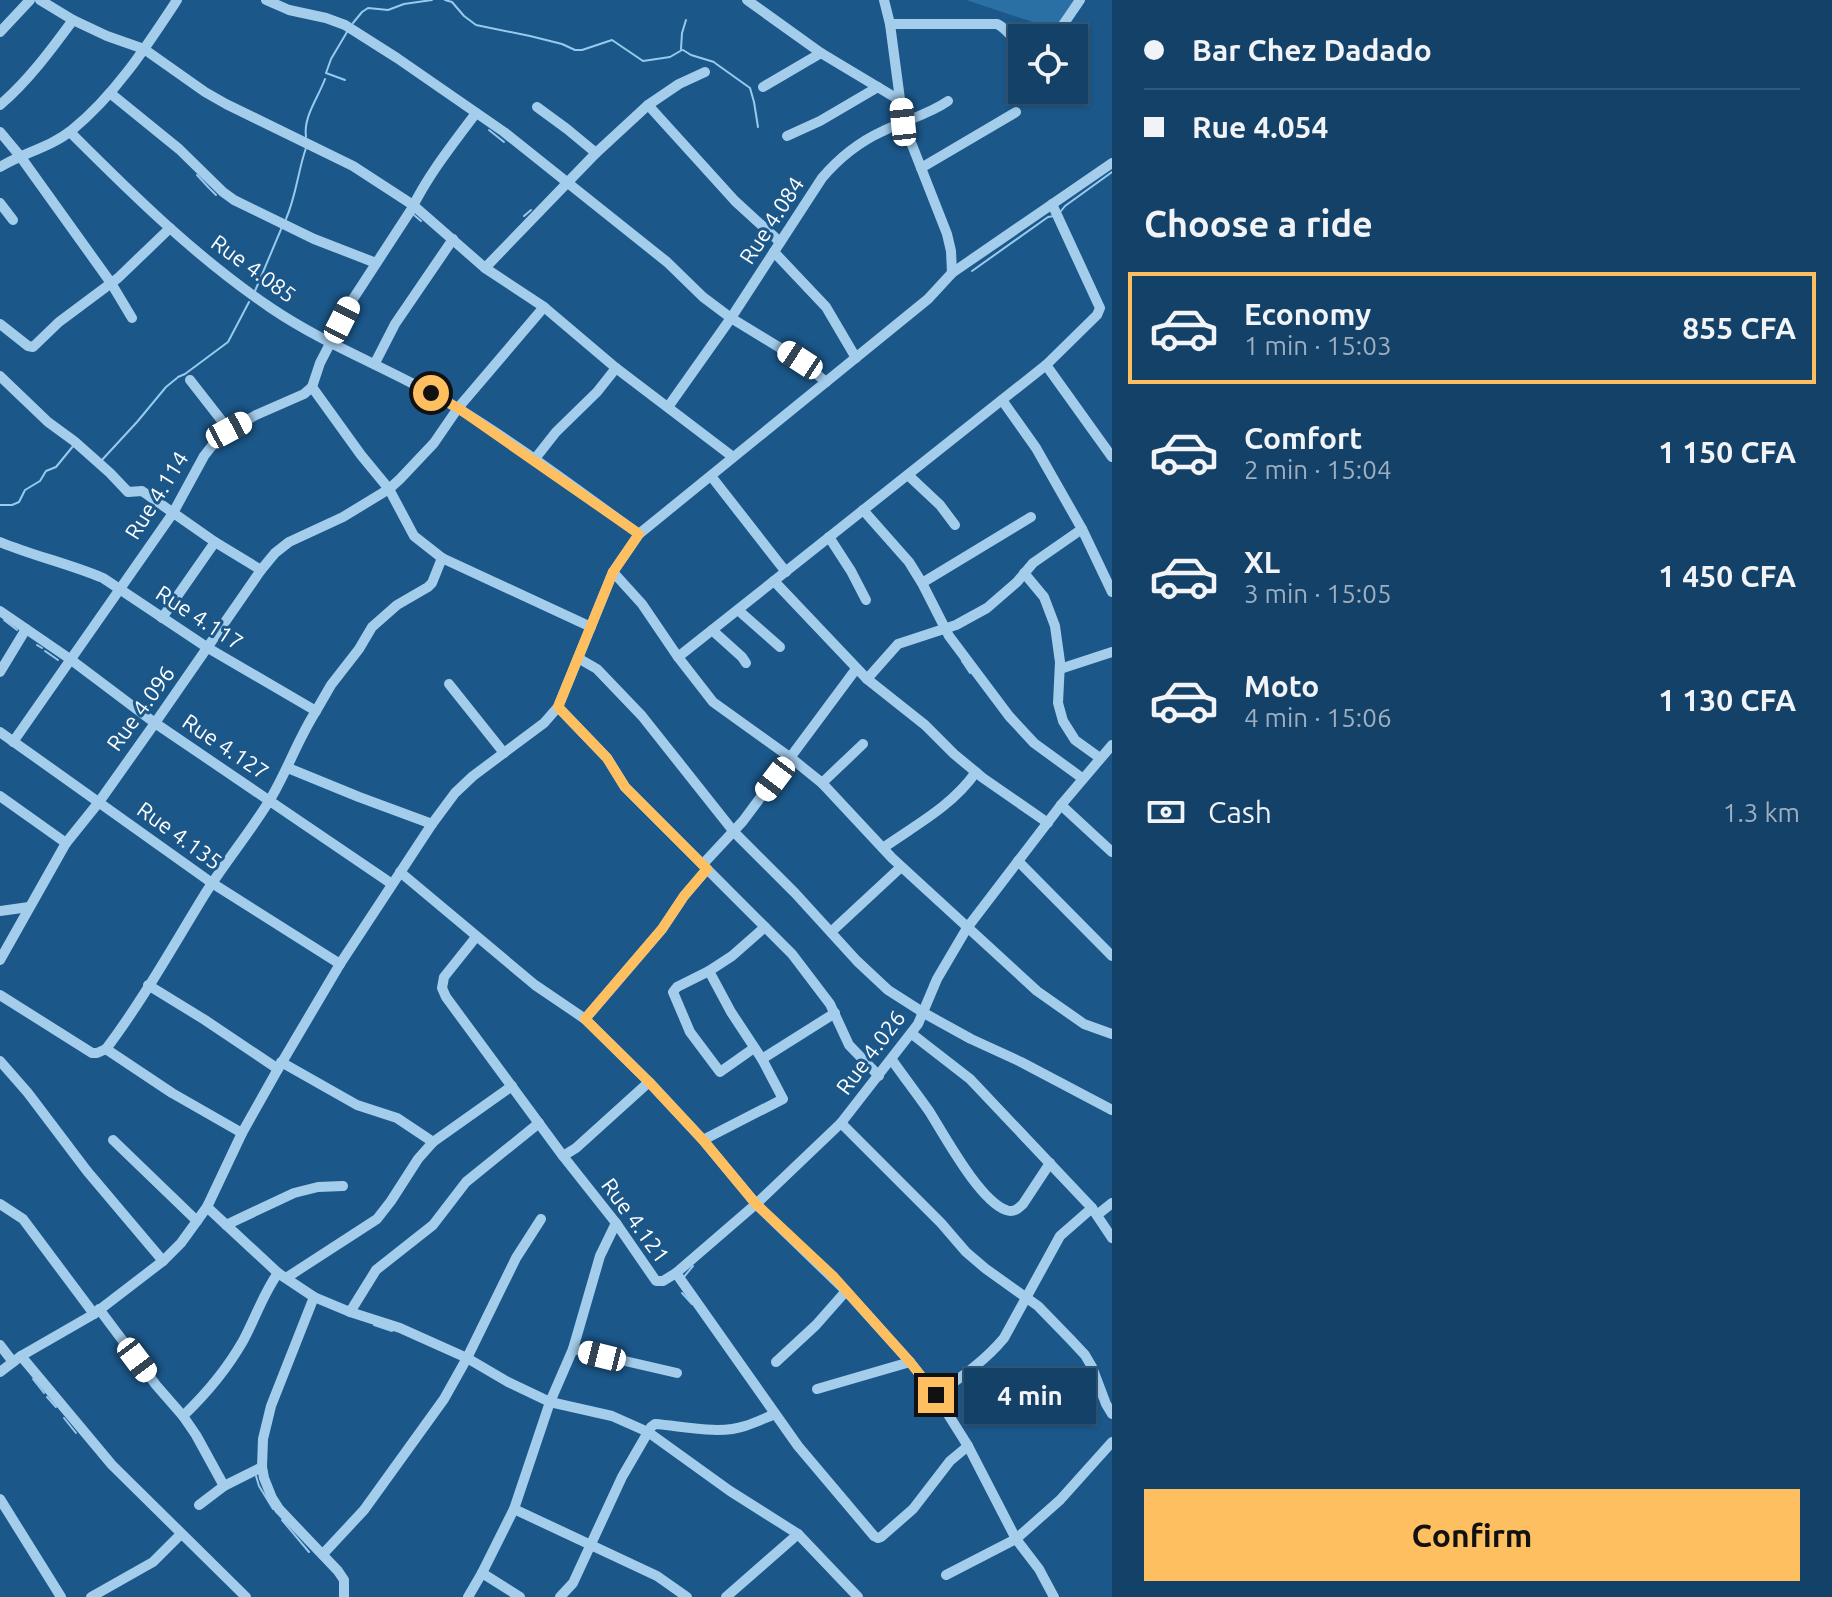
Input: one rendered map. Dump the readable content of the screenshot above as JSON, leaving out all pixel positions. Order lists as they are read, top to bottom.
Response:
{
  "streets": {
    "street": [
      "Rue 4.084",
      "Rue 4.085",
      "Rue 4.114",
      "Rue 4.117",
      "Rue 4.096",
      "Rue 4.127",
      "Rue 4.135",
      "Rue 4.026",
      "Rue 4.121"
    ]
  },
  "crossings": [
    ["Rue 4.085", "Rue 4.096"],
    ["Rue 4.114", "Rue 4.117"],
    ["Rue 4.114", "Rue 4.127"],
    ["Rue 4.114", "Rue 4.135"],
    ["Rue 4.117", "Rue 4.096"],
    ["Rue 4.096", "Rue 4.127"],
    ["Rue 4.096", "Rue 4.135"],
    ["Rue 4.026", "Rue 4.121"]
  ],
  "page": {
    "banner": ["Bar Chez Dadado", "Rue 4.054"],
    "heading": "Choose a ride",
    "list": [
      {
        "name": "Economy",
        "note": "1 min · 15:03",
        "value": "855 CFA"
      },
      {
        "name": "Comfort",
        "note": "2 min · 15:04",
        "value": "1 150 CFA"
      },
      {
        "name": "XL",
        "note": "3 min · 15:05",
        "value": "1 450 CFA"
      },
      {
        "name": "Moto",
        "note": "4 min · 15:06",
        "value": "1 130 CFA"
      }
    ],
    "pay": ["Cash", "1.3 km"],
    "bubble": "4 min",
    "buttons": "Confirm"
  }
}
